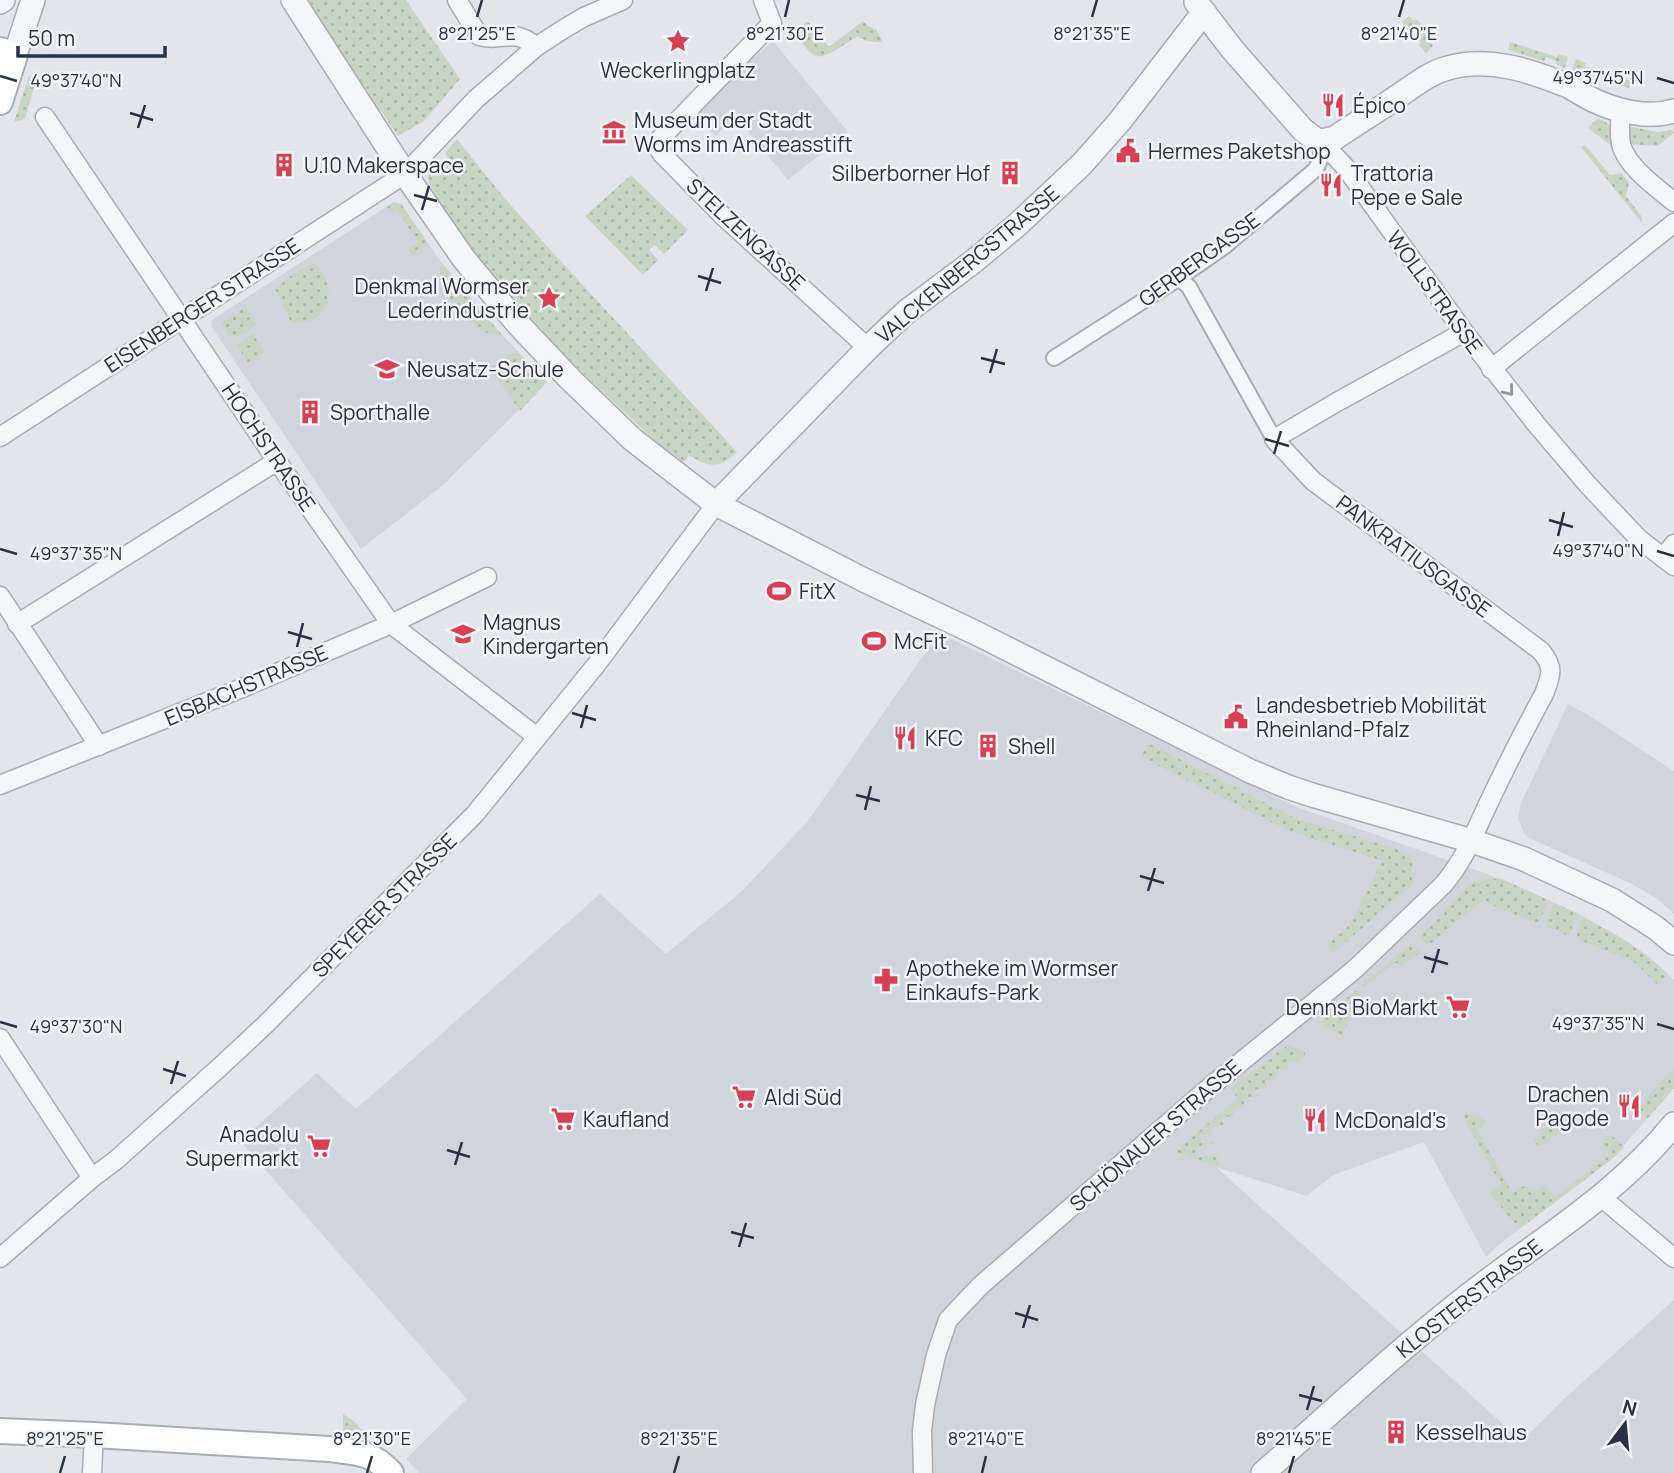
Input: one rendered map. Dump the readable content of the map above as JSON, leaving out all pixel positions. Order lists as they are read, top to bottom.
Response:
{
  "streets": {
    "street": [
      "STELZENGASSE",
      "GERBERGASSE",
      "VALCKENBERGSTRASSE",
      "WOLLSTRASSE",
      "EISENBERGER STRASSE",
      "HOCHSTRASSE",
      "PANKRATIUSGASSE",
      "EISBACHSTRASSE",
      "SPEYERER STRASSE",
      "SCHÖNAUER STRASSE",
      "KLOSTERSTRASSE"
    ]
  },
  "crossings": [
    ["STELZENGASSE", "VALCKENBERGSTRASSE"],
    ["GERBERGASSE", "WOLLSTRASSE"],
    ["GERBERGASSE", "PANKRATIUSGASSE"],
    ["VALCKENBERGSTRASSE", "WOLLSTRASSE"],
    ["VALCKENBERGSTRASSE", "SPEYERER STRASSE"],
    ["EISENBERGER STRASSE", "HOCHSTRASSE"],
    ["HOCHSTRASSE", "EISBACHSTRASSE"],
    ["HOCHSTRASSE", "SPEYERER STRASSE"],
    ["PANKRATIUSGASSE", "SCHÖNAUER STRASSE"]
  ],
  "one_way": ["WOLLSTRASSE"],
  "places": {
    "place": ["Weckerlingplatz", "Denkmal Wormser Lederindustrie"],
    "restaurant": [
      "Épico",
      "Trattoria Pepe e Sale",
      "KFC",
      "Drachen Pagode",
      "McDonald's"
    ],
    "museum": ["Museum der Stadt Worms im Andreasstift"],
    "public building": ["Hermes Paketshop", "Landesbetrieb Mobilität Rheinland-Pfalz"],
    "building": [
      "U.10 Makerspace",
      "Silberborner Hof",
      "Sporthalle",
      "Shell",
      "Kesselhaus"
    ],
    "school or university": ["Neusatz-Schule", "Magnus Kindergarten"],
    "sports": ["FitX", "McFit"],
    "pharmacy": ["Apotheke im Wormser Einkaufs-Park"],
    "supermarket": [
      "Denns BioMarkt",
      "Aldi Süd",
      "Kaufland",
      "Anadolu Supermarkt"
    ]
  },
  "scale_bar": "50 m",
  "north": "top",
  "coordinates": [
    "8°21'25\"E",
    "8°21'30\"E",
    "8°21'35\"E",
    "8°21'40\"E",
    "49°37'45\"N",
    "49°37'40\"N",
    "49°37'35\"N",
    "49°37'30\"N",
    "8°21'45\"E"
  ]
}
